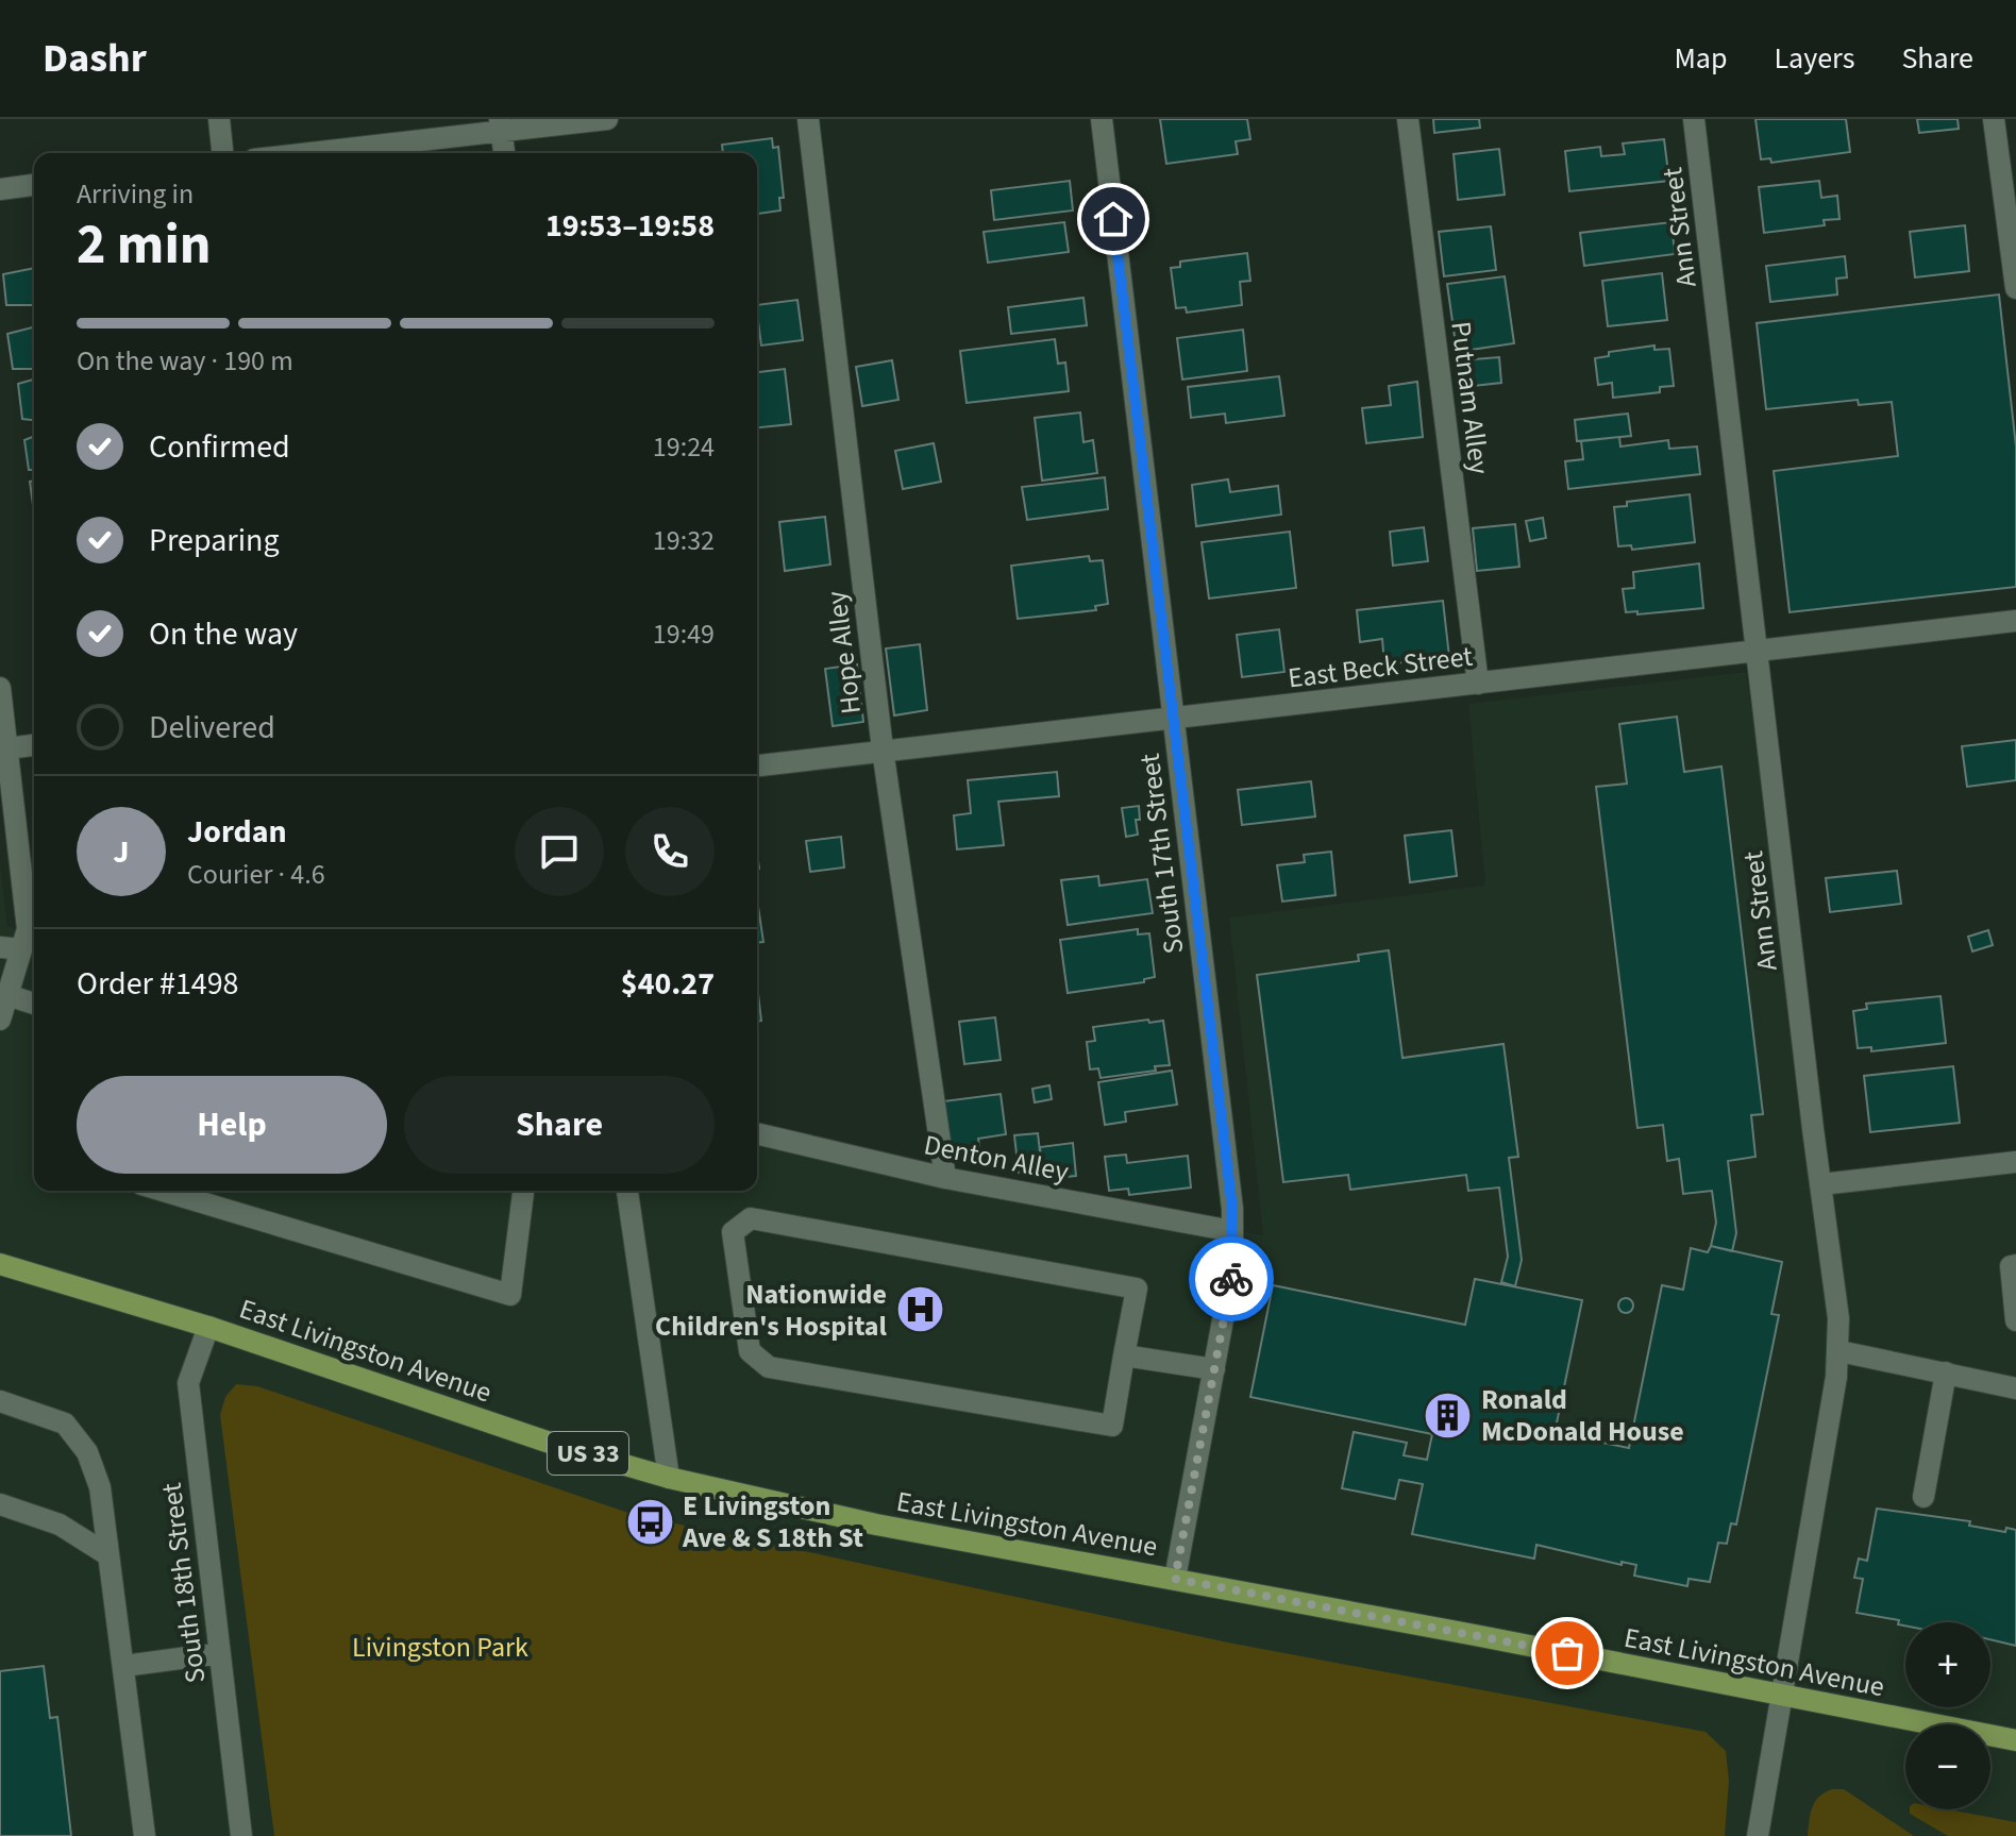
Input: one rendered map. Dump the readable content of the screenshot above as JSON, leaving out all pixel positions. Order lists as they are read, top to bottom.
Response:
{
  "streets": {
    "main road": ["East Livingston Avenue", "US 33"],
    "street": [
      "Ann Street",
      "Putnam Alley",
      "Hope Alley",
      "East Beck Street",
      "South 17th Street",
      "Denton Alley",
      "South 18th Street"
    ]
  },
  "crossings": [
    ["Ann Street", "East Beck Street"],
    ["Ann Street", "East Livingston Avenue"],
    ["Putnam Alley", "East Beck Street"],
    ["Hope Alley", "East Beck Street"],
    ["Hope Alley", "Denton Alley"],
    ["East Beck Street", "South 17th Street"],
    ["South 17th Street", "Denton Alley"],
    ["South 17th Street", "East Livingston Avenue"],
    ["East Livingston Avenue", "South 18th Street"]
  ],
  "parks": ["Livingston Park"],
  "places": {
    "hospital": ["Nationwide Children's Hospital"],
    "building": ["Ronald McDonald House"],
    "bus stop": ["E Livingston Ave & S 18th St"]
  },
  "page": {
    "header": "Dashr",
    "nav": ["Map", "Layers", "Share"],
    "heading": ["2 min", "Arriving in", "19:53–19:58"],
    "panel": [
      "Jordan",
      "Courier · 4.6",
      "Order #1498",
      "$40.27"
    ],
    "bar": "On the way · 190 m",
    "list": [
      ["Confirmed", "19:24"],
      ["Preparing", "19:32"],
      ["On the way", "19:49"],
      "Delivered"
    ],
    "round": "J",
    "buttons": ["Help", "Share"],
    "map_buttons": ["+", "−"]
  }
}
